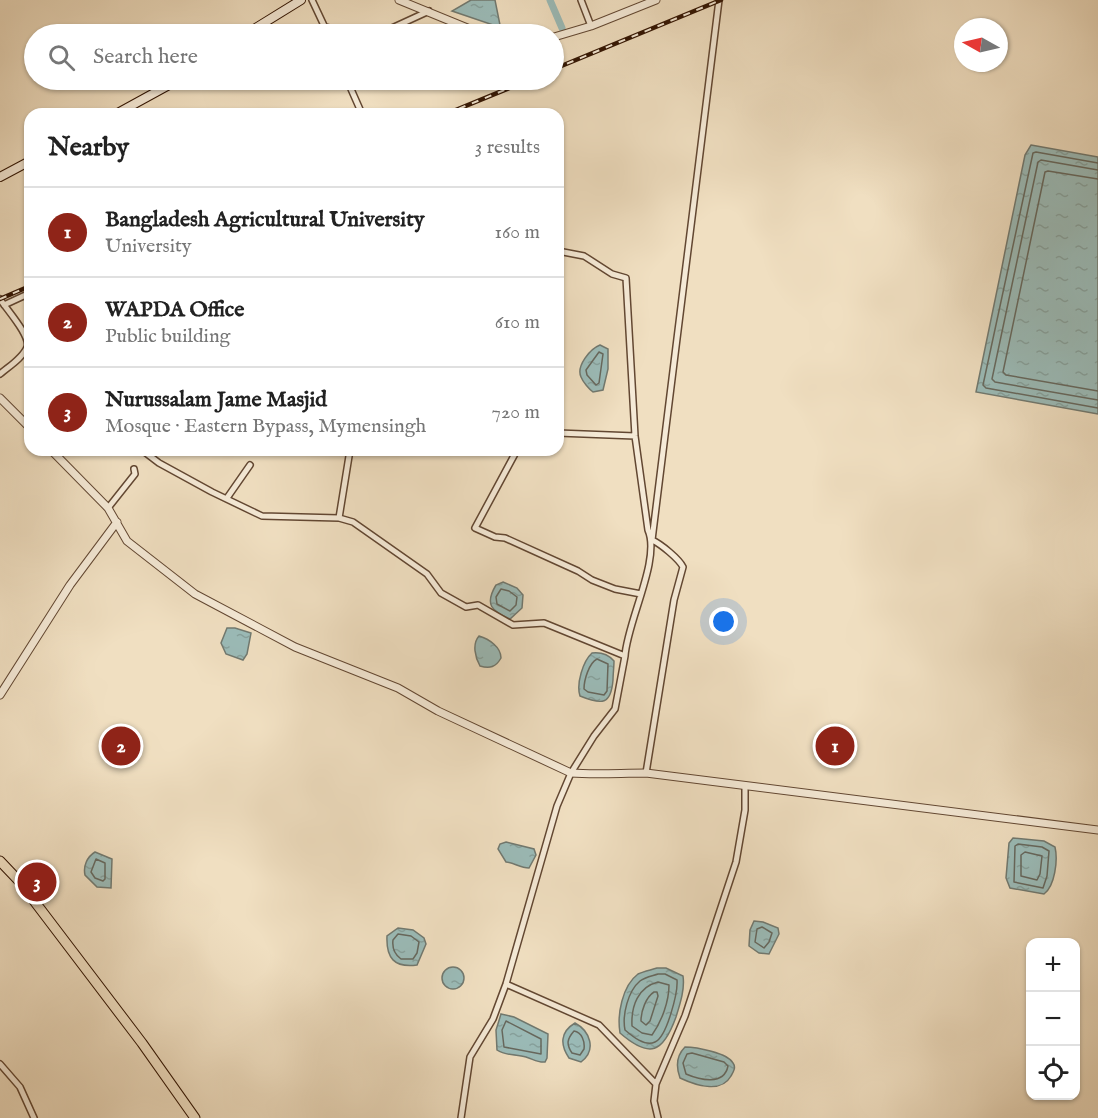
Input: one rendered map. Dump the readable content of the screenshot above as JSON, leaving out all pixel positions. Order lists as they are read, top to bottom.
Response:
{
  "north": "left",
  "page": {
    "search": "Search here",
    "heading": ["Nearby", "3 results"],
    "list": [
      {
        "mark": "1",
        "name": "Bangladesh Agricultural University",
        "note": "University",
        "value": "160 m"
      },
      {
        "mark": "2",
        "name": "WAPDA Office",
        "note": "Public building",
        "value": "610 m"
      },
      {
        "mark": "3",
        "name": "Nurussalam Jame Masjid",
        "note": "Mosque · Eastern Bypass, Mymensingh",
        "value": "720 m"
      }
    ],
    "pins": ["1", "2", "3"],
    "map_buttons": ["+", "−"]
  }
}
